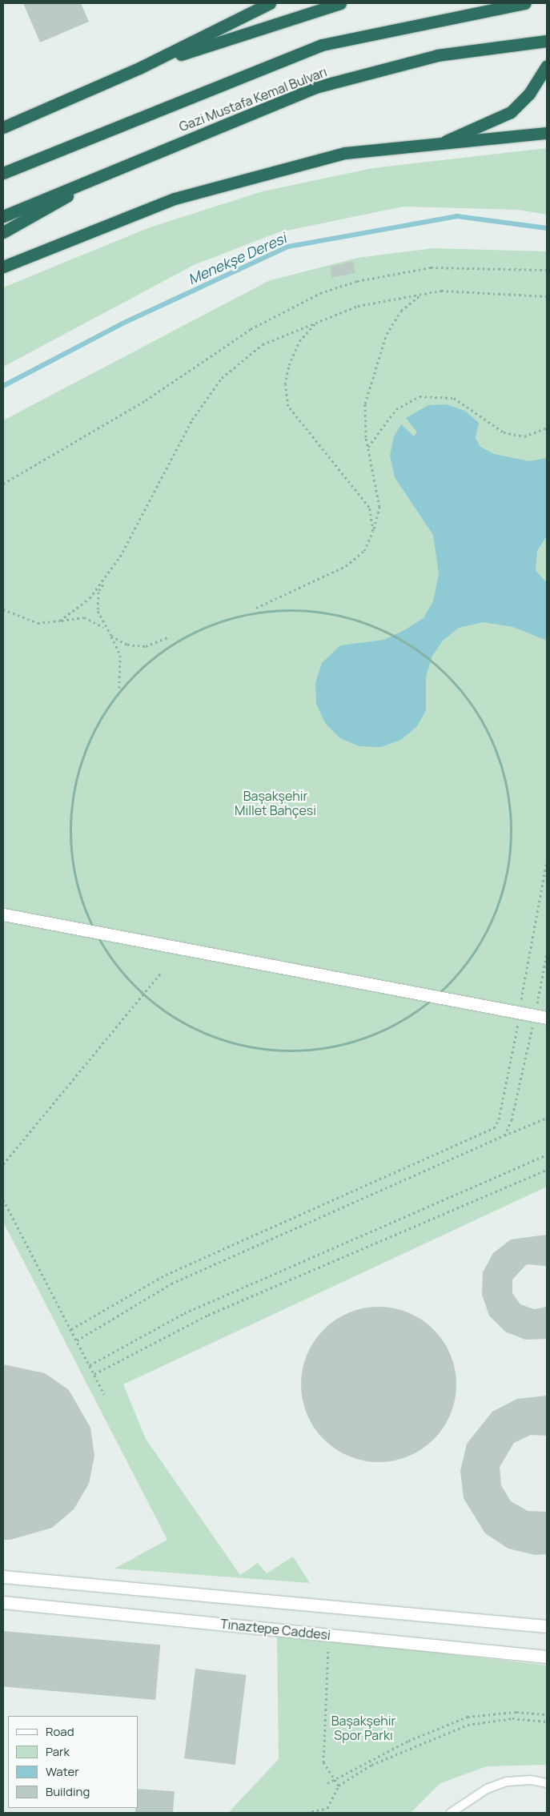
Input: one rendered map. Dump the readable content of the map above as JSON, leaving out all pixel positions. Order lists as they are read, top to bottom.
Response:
{
  "streets": {
    "highway": ["Gazi Mustafa Kemal Bulvarı"],
    "street": ["Tınaztepe Caddesi"]
  },
  "water": ["Menekşe Deresi"],
  "parks": ["Başakşehir Millet Bahçesi", "Başakşehir Spor Parkı"],
  "legend": [
    "Road",
    "Park",
    "Water",
    "Building"
  ]
}
